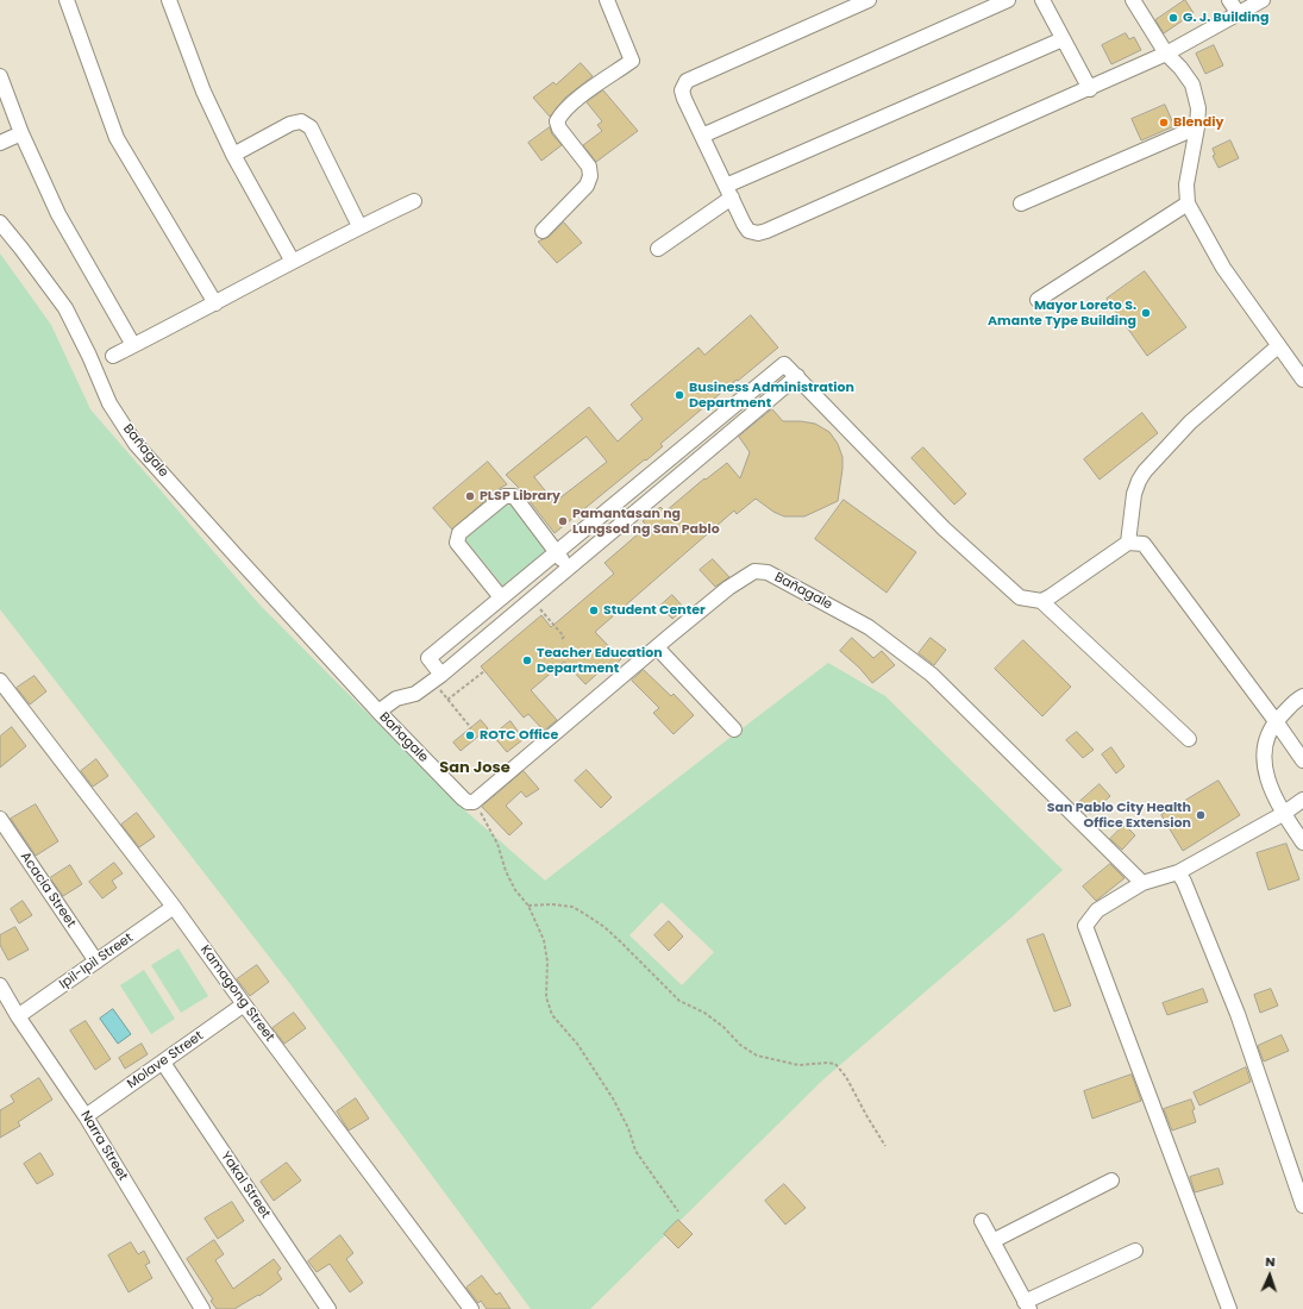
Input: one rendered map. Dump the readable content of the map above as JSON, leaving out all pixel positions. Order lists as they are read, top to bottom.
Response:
{
  "streets": {
    "street": [
      "Bañagale",
      "Acacia Street",
      "Ipil-Ipil Street",
      "Kamagong Street",
      "Molave Street",
      "Narra Street",
      "Yakal Street"
    ]
  },
  "crossings": [
    ["Acacia Street", "Ipil-Ipil Street"],
    ["Ipil-Ipil Street", "Kamagong Street"],
    ["Ipil-Ipil Street", "Narra Street"],
    ["Kamagong Street", "Molave Street"],
    ["Molave Street", "Narra Street"],
    ["Molave Street", "Yakal Street"]
  ],
  "districts": ["San Jose"],
  "places": [
    "G. J. Building",
    "Blendiy",
    "Mayor Loreto S. Amante Type Building",
    "Business Administration Department",
    "PLSP Library",
    "Pamantasan ng Lungsod ng San Pablo",
    "Student Center",
    "Teacher Education Department",
    "ROTC Office",
    "San Pablo City Health Office Extension"
  ],
  "north": "top"
}
